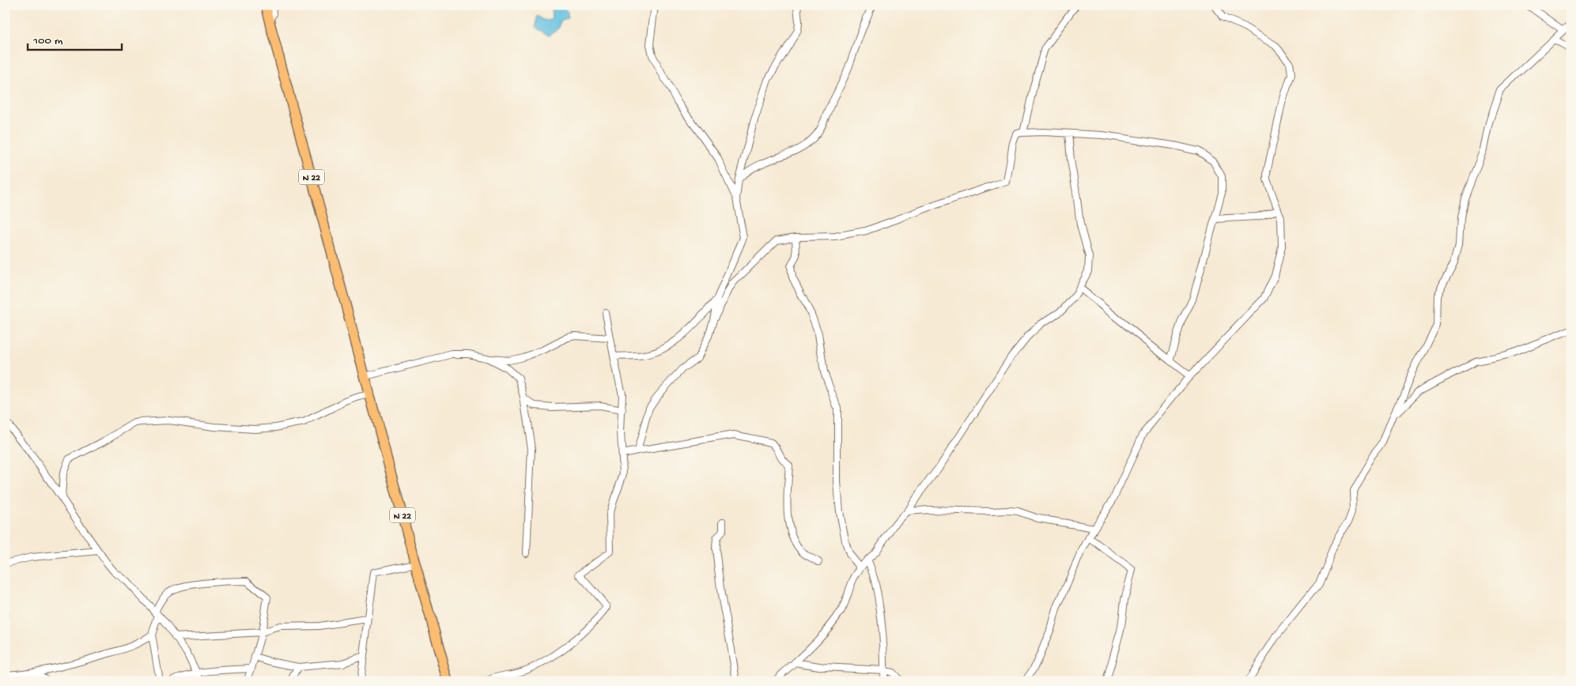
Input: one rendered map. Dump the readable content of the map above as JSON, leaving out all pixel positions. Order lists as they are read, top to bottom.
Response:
{
  "streets": {
    "main road": ["N 22"]
  },
  "scale_bar": "100 m"
}
